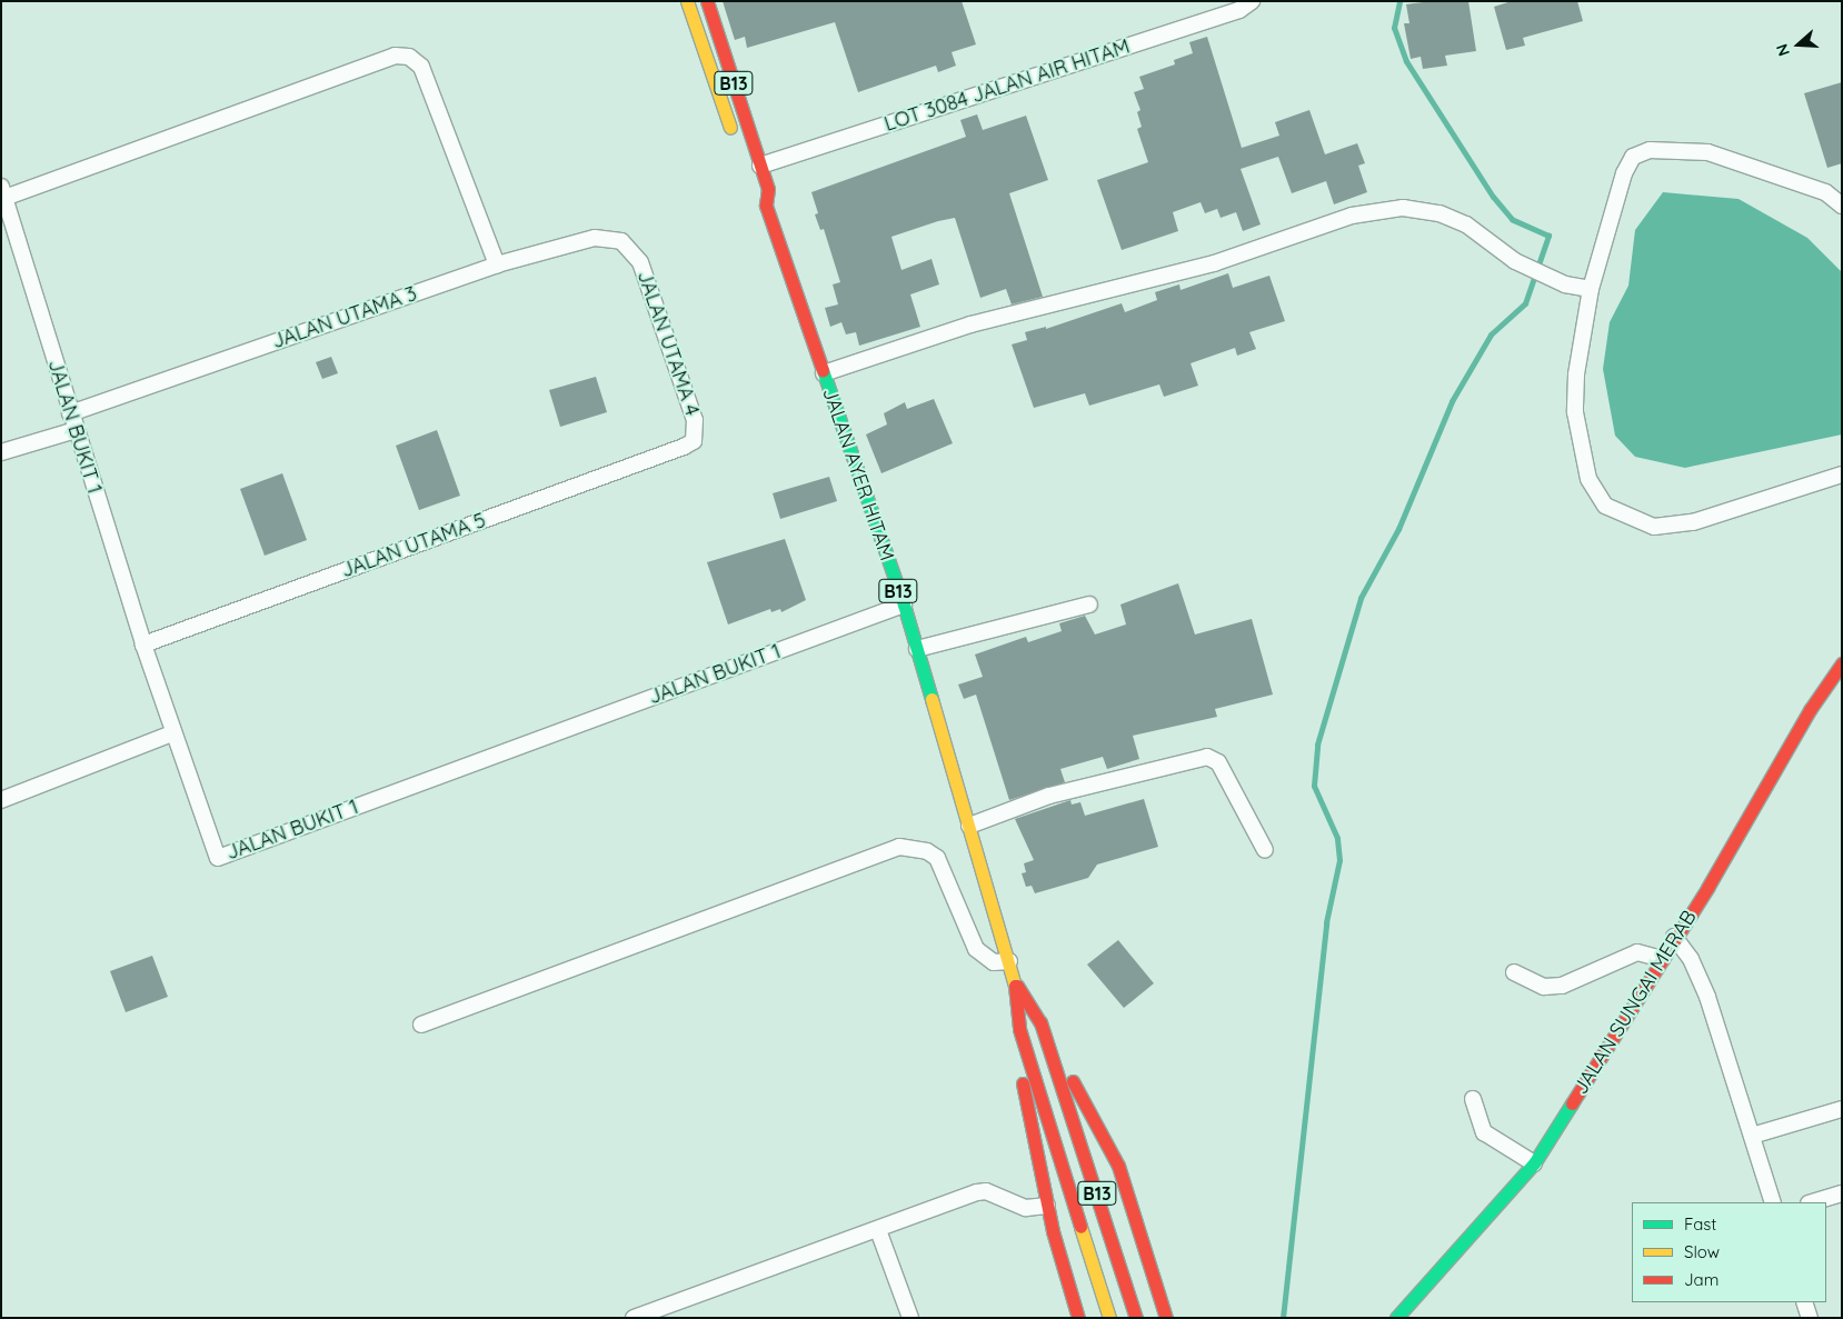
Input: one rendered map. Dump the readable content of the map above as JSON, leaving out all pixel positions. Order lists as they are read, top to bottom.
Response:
{
  "streets": {
    "main road": ["B13", "JALAN AYER HITAM", "JALAN SUNGAI MERAB"],
    "street": [
      "LOT 3084 JALAN AIR HITAM",
      "JALAN UTAMA 3",
      "JALAN UTAMA 4",
      "JALAN BUKIT 1",
      "JALAN UTAMA 5"
    ]
  },
  "crossings": [
    ["LOT 3084 JALAN AIR HITAM", "JALAN AYER HITAM"],
    ["JALAN UTAMA 3", "JALAN UTAMA 4"],
    ["JALAN UTAMA 3", "JALAN BUKIT 1"],
    ["JALAN UTAMA 4", "JALAN UTAMA 5"],
    ["JALAN BUKIT 1", "JALAN AYER HITAM"],
    ["JALAN BUKIT 1", "JALAN UTAMA 5"]
  ],
  "legend": ["Fast", "Slow", "Jam"],
  "north": "left"
}
